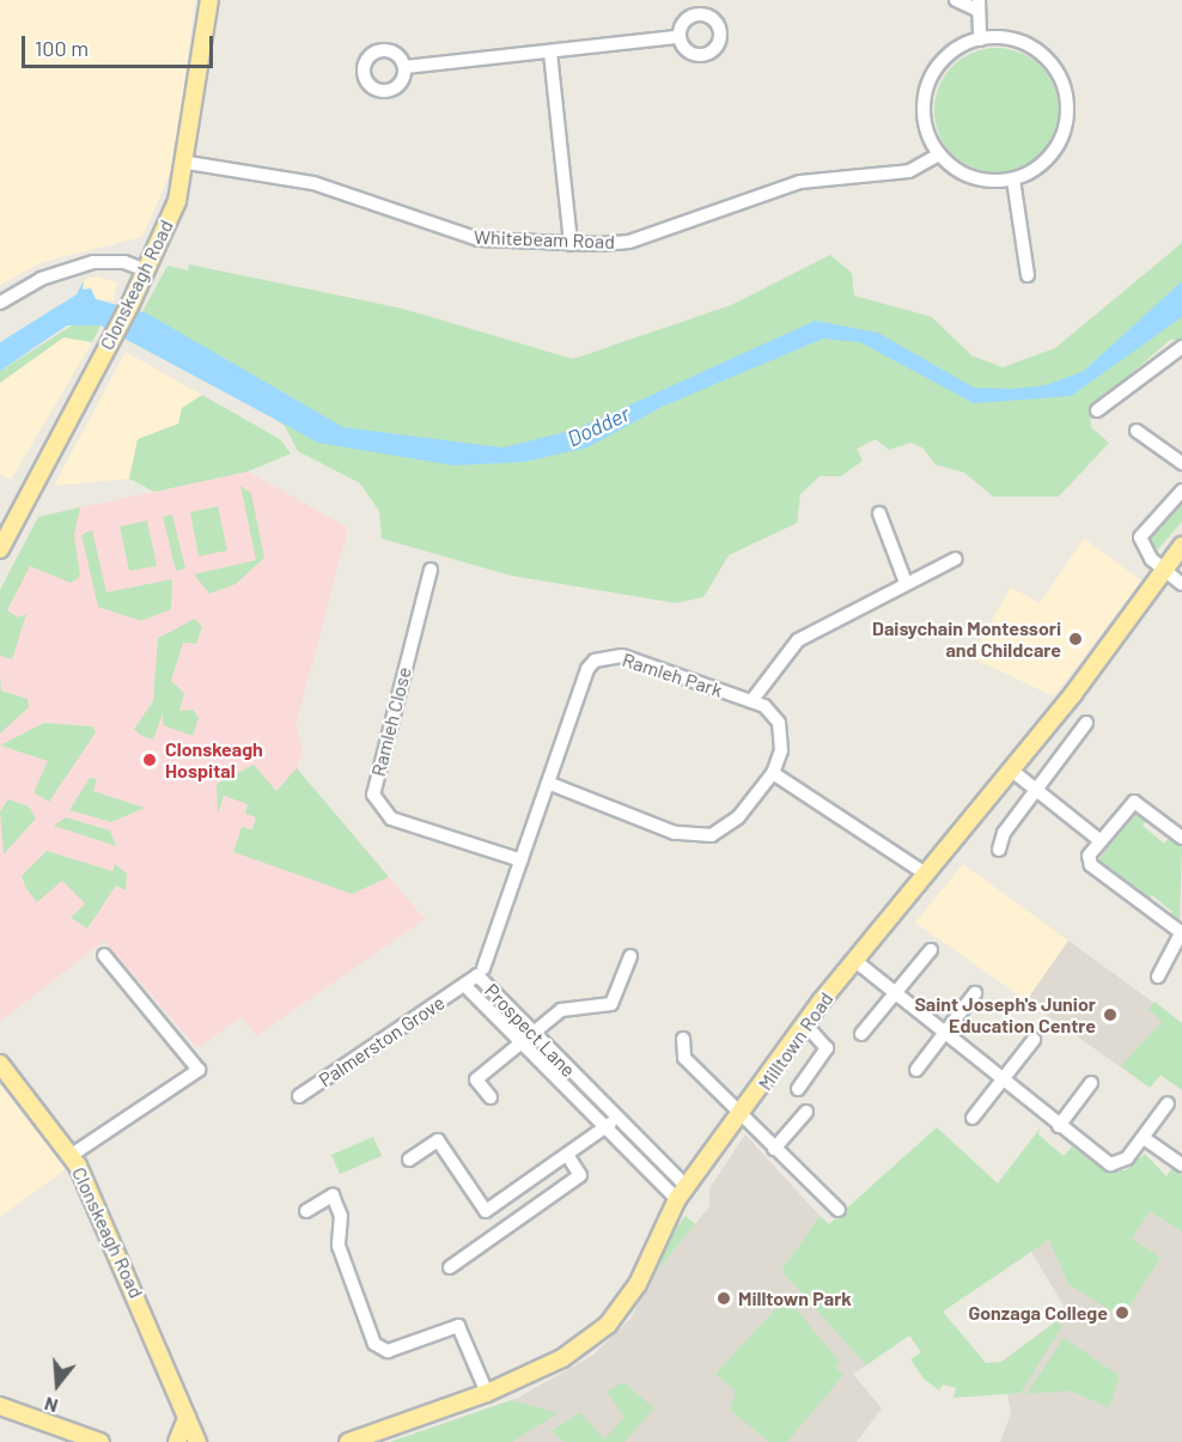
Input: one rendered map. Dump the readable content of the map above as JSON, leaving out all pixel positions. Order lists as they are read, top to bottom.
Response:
{
  "streets": {
    "main road": ["Clonskeagh Road", "Milltown Road"],
    "street": [
      "Whitebeam Road",
      "Ramleh Park",
      "Ramleh Close",
      "Prospect Lane",
      "Palmerston Grove"
    ]
  },
  "crossings": [
    ["Whitebeam Road", "Clonskeagh Road"],
    ["Ramleh Park", "Ramleh Close"],
    ["Prospect Lane", "Palmerston Grove"],
    ["Prospect Lane", "Milltown Road"]
  ],
  "water": ["Dodder"],
  "places": [
    "Daisychain Montessori and Childcare",
    "Clonskeagh Hospital",
    "Saint Joseph's Junior Education Centre",
    "Milltown Park",
    "Gonzaga College"
  ],
  "scale_bar": "100 m",
  "north": "bottom"
}
